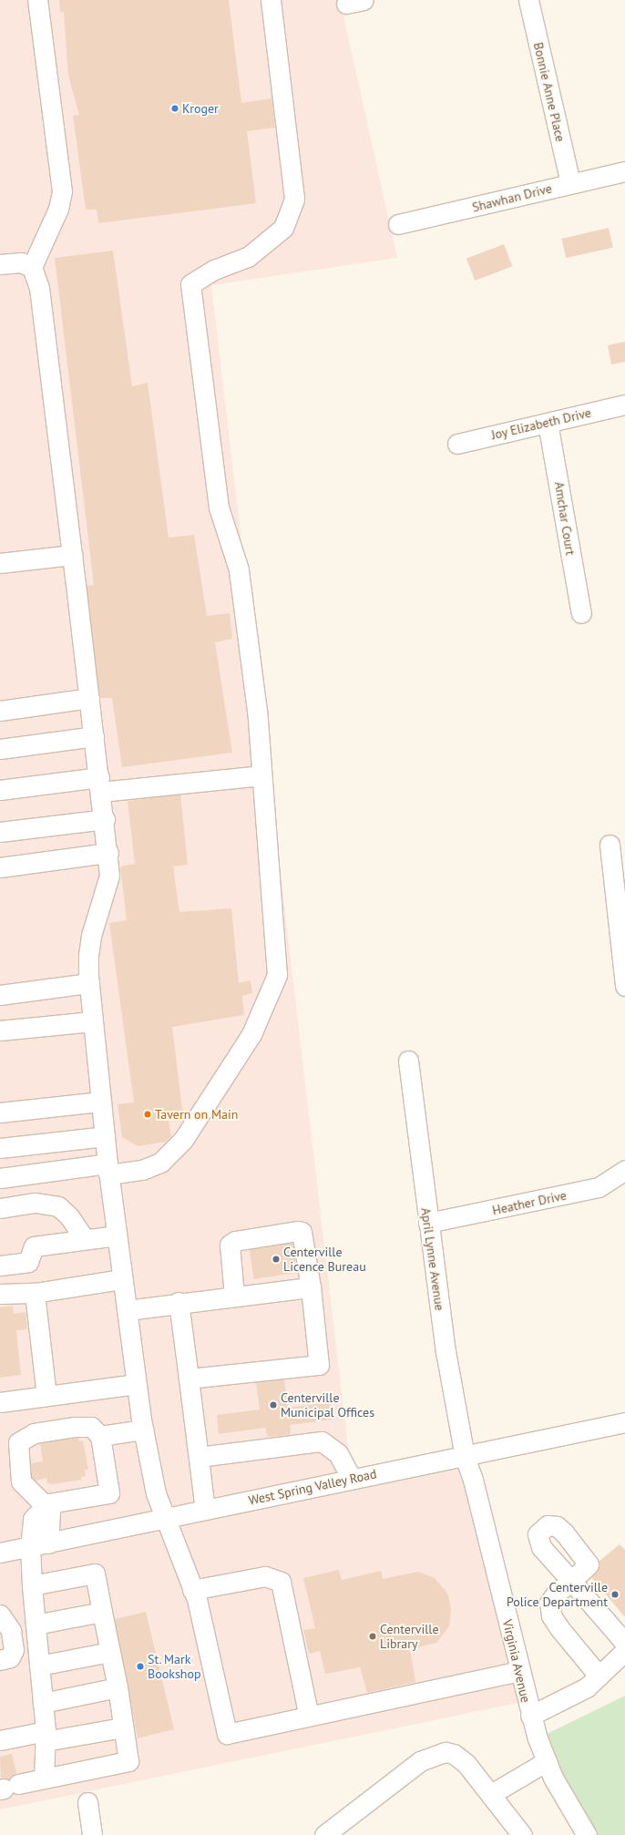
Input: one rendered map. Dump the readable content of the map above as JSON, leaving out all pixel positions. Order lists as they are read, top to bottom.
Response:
{
  "streets": {
    "street": [
      "Bonnie Anne Place",
      "Shawhan Drive",
      "Joy Elizabeth Drive",
      "Amchar Court",
      "Heather Drive",
      "April Lynne Avenue",
      "West Spring Valley Road",
      "Virginia Avenue"
    ]
  },
  "crossings": [
    ["Bonnie Anne Place", "Shawhan Drive"],
    ["Joy Elizabeth Drive", "Amchar Court"],
    ["Heather Drive", "April Lynne Avenue"],
    ["April Lynne Avenue", "West Spring Valley Road"],
    ["April Lynne Avenue", "Virginia Avenue"],
    ["West Spring Valley Road", "Virginia Avenue"]
  ],
  "places": [
    "Kroger",
    "Tavern on Main",
    "Centerville Licence Bureau",
    "Centerville Municipal Offices",
    "Centerville Police Department",
    "Centerville Library",
    "St. Mark Bookshop"
  ]
}
